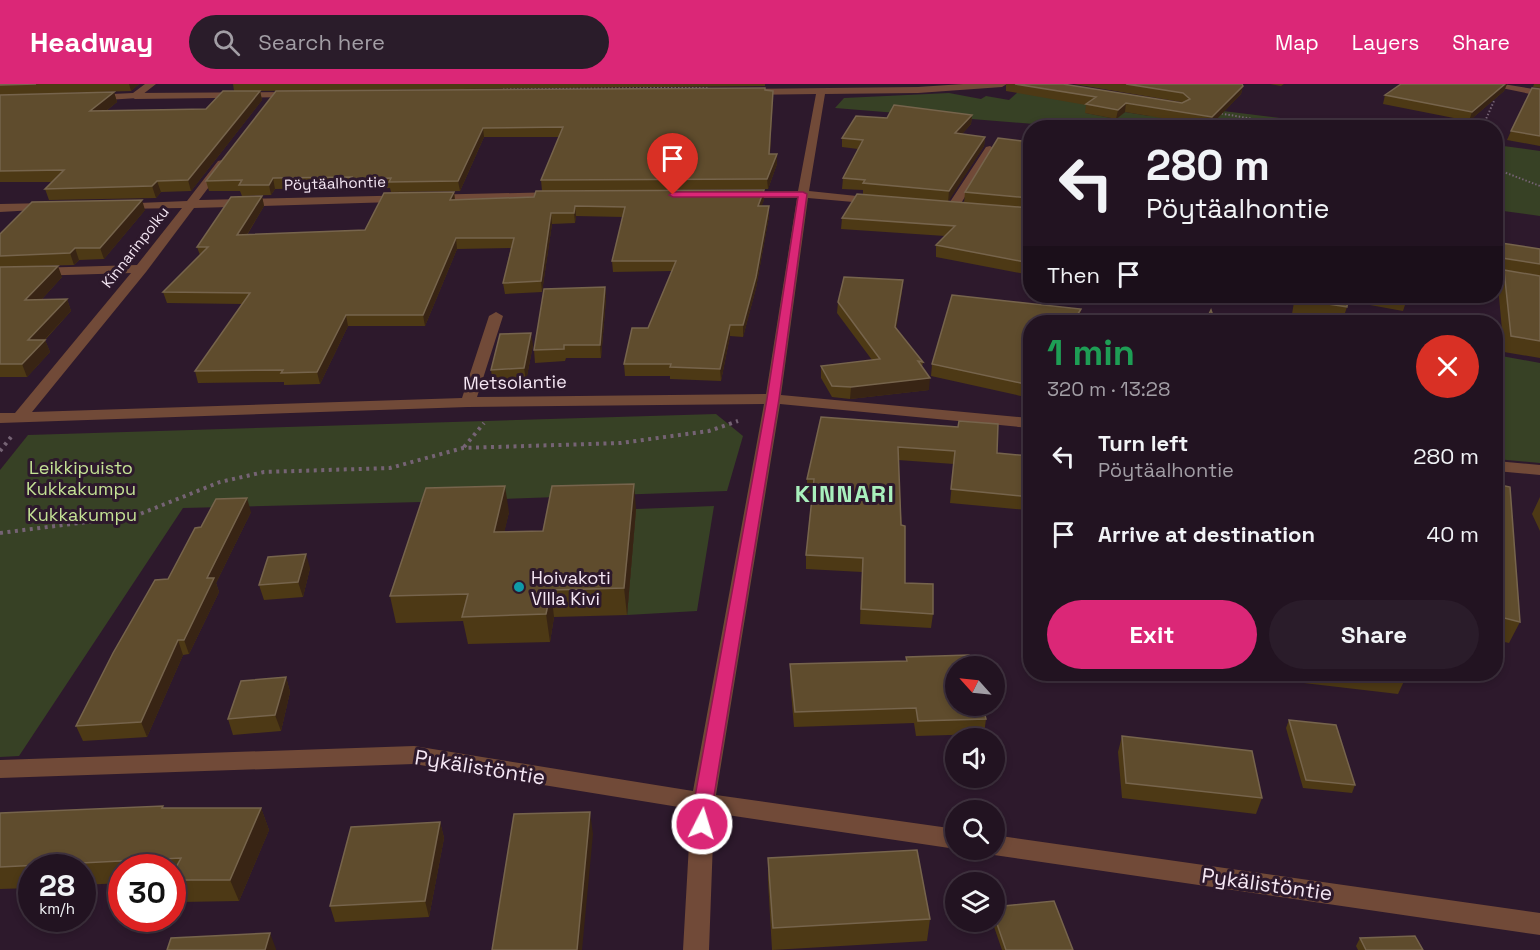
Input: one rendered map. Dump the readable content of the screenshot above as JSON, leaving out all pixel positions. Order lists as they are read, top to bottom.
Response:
{
  "streets": {
    "street": [
      "Pöytäalhontie",
      "Kinnarinpolku",
      "Metsolantie",
      "Pykälistöntie"
    ]
  },
  "crossings": [
    ["Pöytäalhontie", "Kinnarinpolku"],
    ["Kinnarinpolku", "Metsolantie"]
  ],
  "districts": ["KINNARI"],
  "parks": ["Leikkipuisto Kukkakumpu", "Kukkakumpu"],
  "places": ["Hoivakoti VIlla Kivi"],
  "north": "top left",
  "page": {
    "header": "Headway",
    "search": "Search here",
    "nav": ["Map", "Layers", "Share"],
    "turn": ["280 m", "Pöytäalhontie"],
    "then": "Then",
    "heading": ["1 min", "320 m · 13:28"],
    "list": [
      {
        "name": "Turn left",
        "note": "Pöytäalhontie",
        "value": "280 m"
      },
      {
        "name": "Arrive at destination",
        "value": "40 m"
      }
    ],
    "buttons": ["Exit", "Share"],
    "speed": "28 km/h",
    "limit": "30"
  }
}
